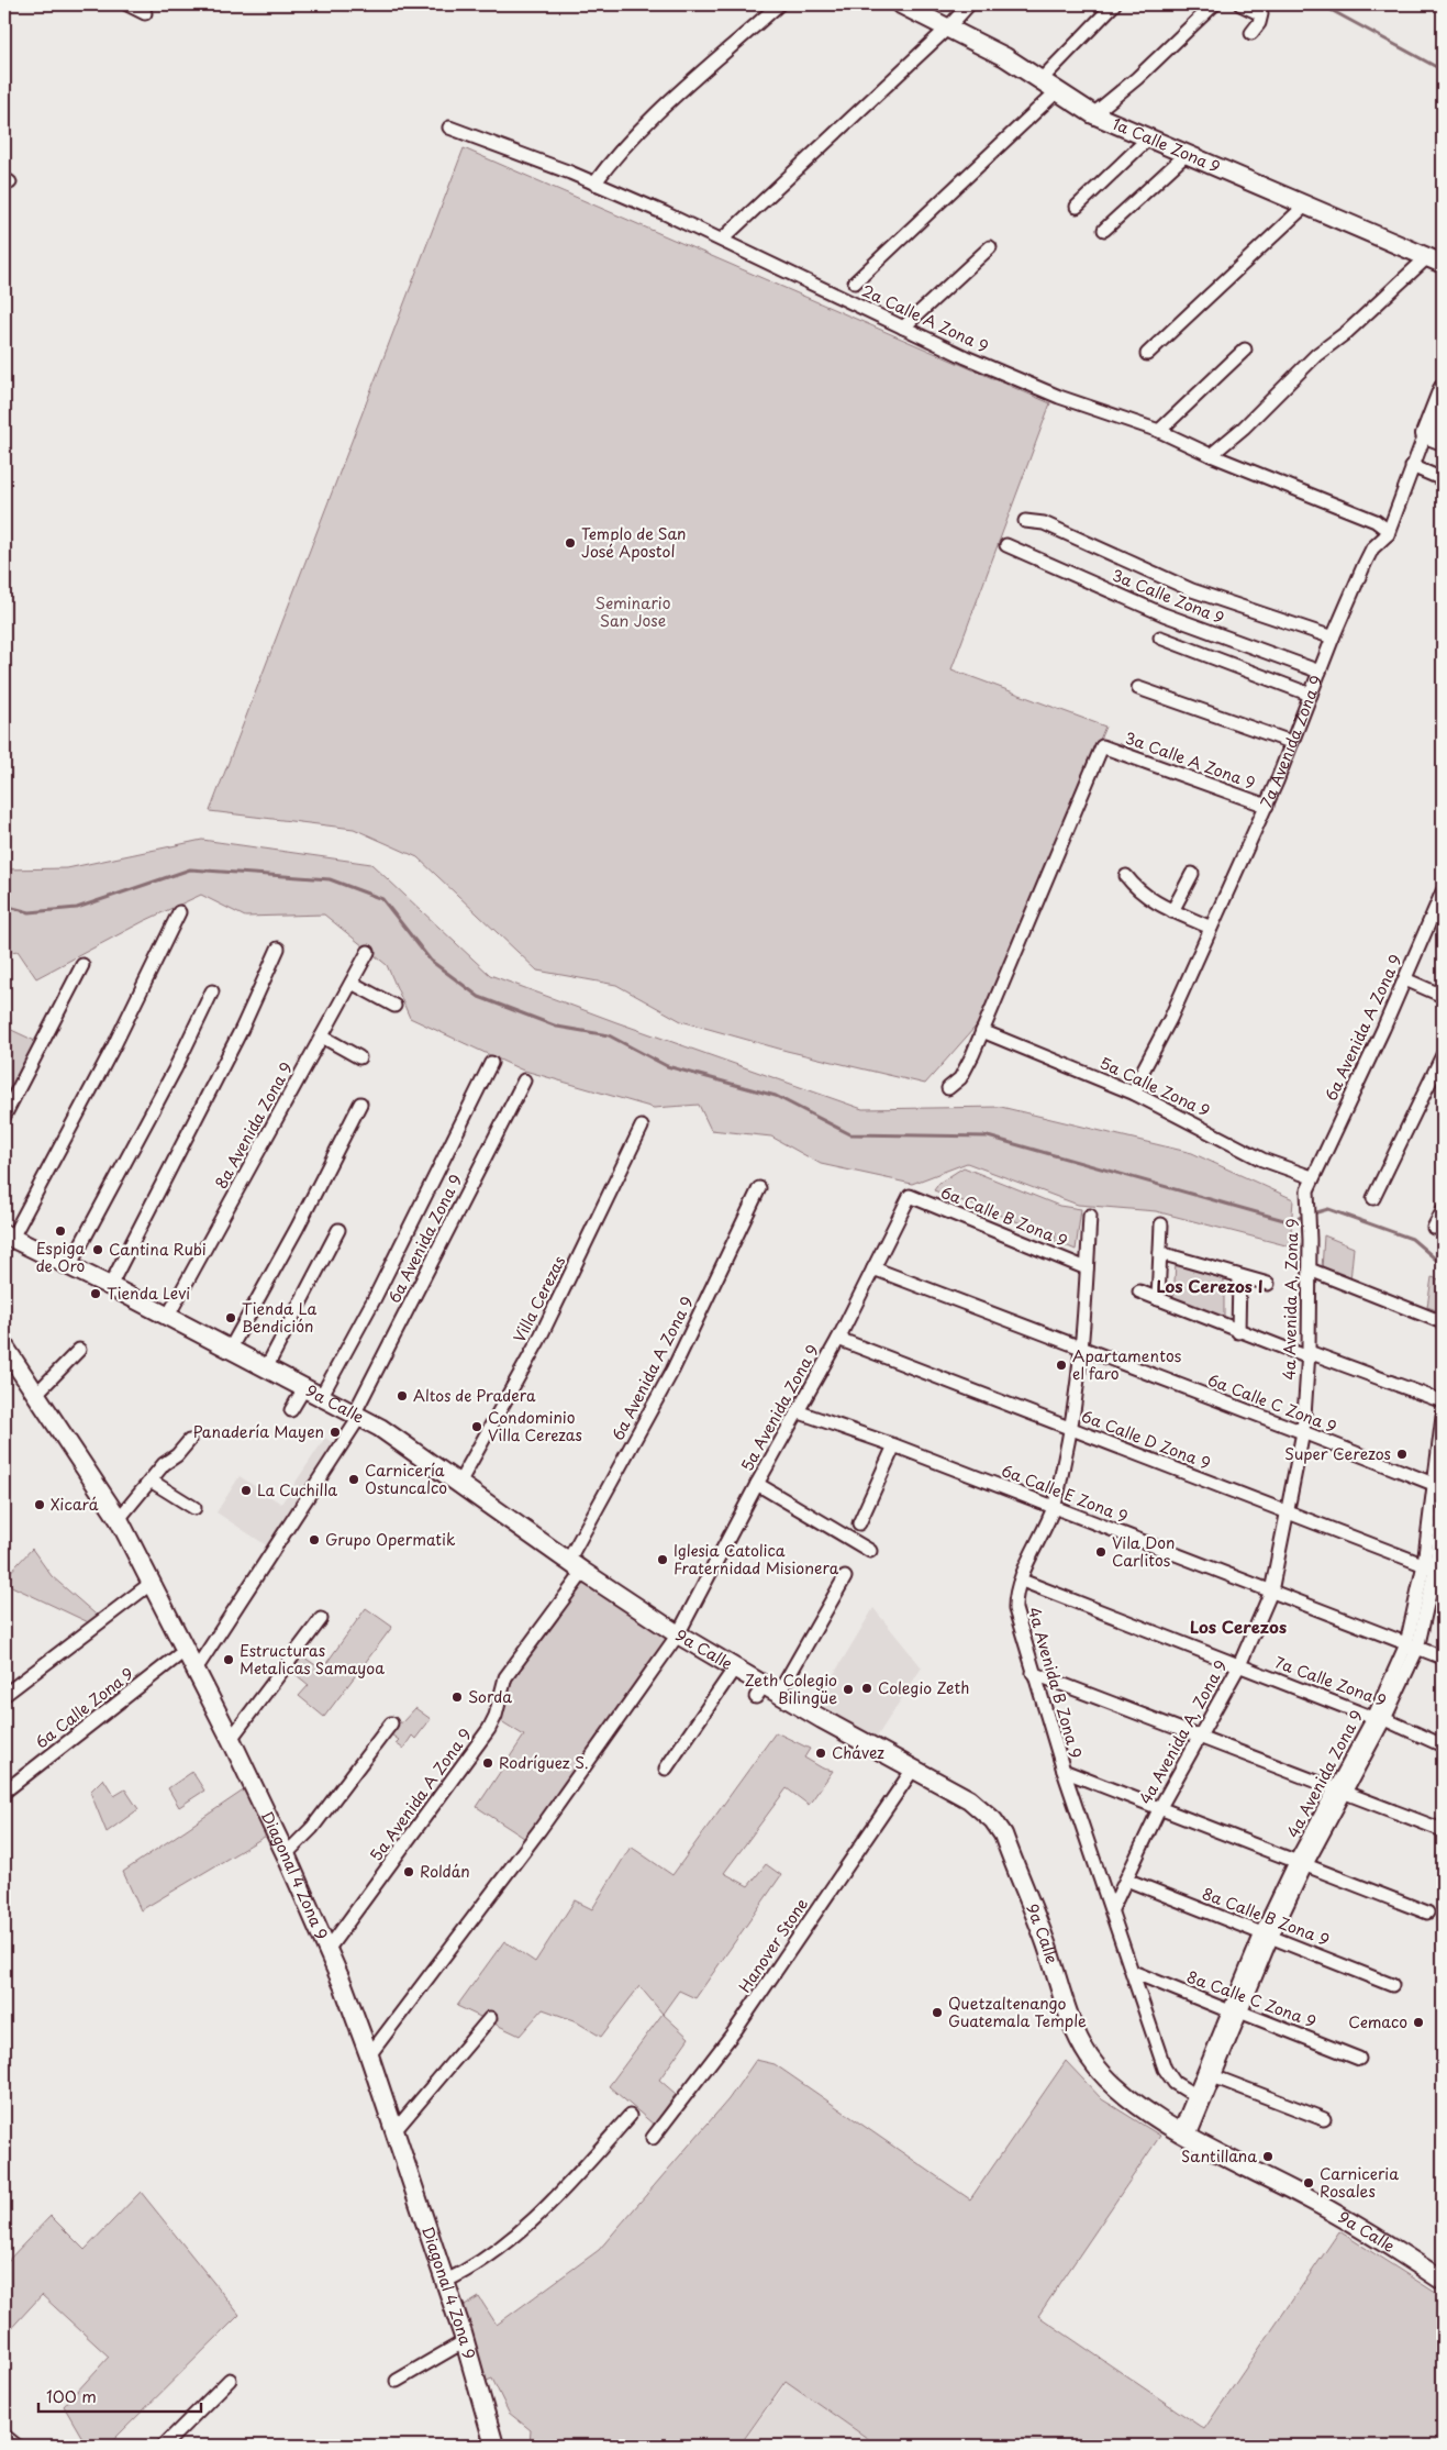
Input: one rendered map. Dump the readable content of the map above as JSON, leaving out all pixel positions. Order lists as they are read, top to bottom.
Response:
{
  "streets": {
    "street": [
      "1a Calle Zona 9",
      "2a Calle A Zona 9",
      "3a Calle Zona 9",
      "7a Avenida Zona 9",
      "3a Calle A Zona 9",
      "6a Avenida A Zona 9",
      "5a Calle Zona 9",
      "8a Avenida Zona 9",
      "6a Calle B Zona 9",
      "6a Avenida Zona 9",
      "Villa Cerezas",
      "4a Avenida A, Zona 9",
      "9a Calle",
      "6a Calle C Zona 9",
      "5a Avenida Zona 9",
      "6a Calle D Zona 9",
      "6a Calle E Zona 9",
      "7a Calle Zona 9",
      "4a Avenida B Zona 9",
      "6a Calle Zona 9",
      "4a Avenida Zona 9",
      "5a Avenida A Zona 9",
      "Diagonal 4 Zona 9",
      "8a Calle B Zona 9",
      "Hanover Stone",
      "8a Calle C Zona 9"
    ]
  },
  "crossings": [
    ["2a Calle A Zona 9", "7a Avenida Zona 9"],
    ["3a Calle Zona 9", "7a Avenida Zona 9"],
    ["7a Avenida Zona 9", "3a Calle A Zona 9"],
    ["7a Avenida Zona 9", "5a Calle Zona 9"],
    ["3a Calle A Zona 9", "5a Calle Zona 9"],
    ["6a Avenida A Zona 9", "5a Calle Zona 9"],
    ["6a Avenida A Zona 9", "4a Avenida A, Zona 9"],
    ["6a Avenida A Zona 9", "9a Calle"],
    ["5a Calle Zona 9", "4a Avenida A, Zona 9"],
    ["8a Avenida Zona 9", "9a Calle"],
    ["6a Calle B Zona 9", "5a Avenida Zona 9"],
    ["6a Calle B Zona 9", "4a Avenida B Zona 9"],
    ["6a Avenida Zona 9", "9a Calle"],
    ["6a Avenida Zona 9", "Diagonal 4 Zona 9"],
    ["Villa Cerezas", "9a Calle"],
    ["4a Avenida A, Zona 9", "6a Calle C Zona 9"],
    ["4a Avenida A, Zona 9", "6a Calle D Zona 9"],
    ["4a Avenida A, Zona 9", "6a Calle E Zona 9"],
    ["4a Avenida A, Zona 9", "7a Calle Zona 9"],
    ["4a Avenida A, Zona 9", "4a Avenida B Zona 9"],
    ["4a Avenida A, Zona 9", "8a Calle B Zona 9"],
    ["9a Calle", "5a Avenida Zona 9"],
    ["9a Calle", "4a Avenida Zona 9"],
    ["9a Calle", "5a Avenida A Zona 9"],
    ["9a Calle", "Hanover Stone"],
    ["6a Calle C Zona 9", "5a Avenida Zona 9"],
    ["6a Calle C Zona 9", "4a Avenida B Zona 9"],
    ["6a Calle C Zona 9", "4a Avenida Zona 9"],
    ["5a Avenida Zona 9", "6a Calle D Zona 9"],
    ["5a Avenida Zona 9", "6a Calle E Zona 9"],
    ["5a Avenida Zona 9", "Diagonal 4 Zona 9"],
    ["6a Calle D Zona 9", "4a Avenida B Zona 9"],
    ["6a Calle D Zona 9", "4a Avenida Zona 9"],
    ["6a Calle E Zona 9", "4a Avenida B Zona 9"],
    ["6a Calle E Zona 9", "4a Avenida Zona 9"],
    ["7a Calle Zona 9", "4a Avenida B Zona 9"],
    ["7a Calle Zona 9", "4a Avenida Zona 9"],
    ["4a Avenida B Zona 9", "4a Avenida Zona 9"],
    ["4a Avenida B Zona 9", "8a Calle C Zona 9"],
    ["6a Calle Zona 9", "Diagonal 4 Zona 9"],
    ["4a Avenida Zona 9", "8a Calle B Zona 9"],
    ["4a Avenida Zona 9", "8a Calle C Zona 9"],
    ["5a Avenida A Zona 9", "Diagonal 4 Zona 9"]
  ],
  "districts": ["Los Cerezos I", "Los Cerezos"],
  "parks": ["Seminario San Jose"],
  "places": [
    "Templo de San José Apostol",
    "Espiga de Oro",
    "Cantina Rubi",
    "Tienda Levi",
    "Tienda La Bendición",
    "Apartamentos el faro",
    "Altos de Pradera",
    "Condominio Villa Cerezas",
    "Panadería Mayen",
    "Super Cerezos",
    "Carnicería Ostuncalco",
    "La Cuchilla",
    "Xicará",
    "Grupo Opermatik",
    "Vila Don Carlitos",
    "Iglesia Catolica Fraternidad Misionera",
    "Estructuras Metalicas Samayoa",
    "Colegio Zeth",
    "Zeth Colegio Bilingüe",
    "Sorda",
    "Chávez",
    "Rodríguez S.",
    "Roldán",
    "Quetzaltenango Guatemala Temple",
    "Cemaco",
    "Santillana",
    "Carniceria Rosales"
  ],
  "scale_bar": "100 m"
}
